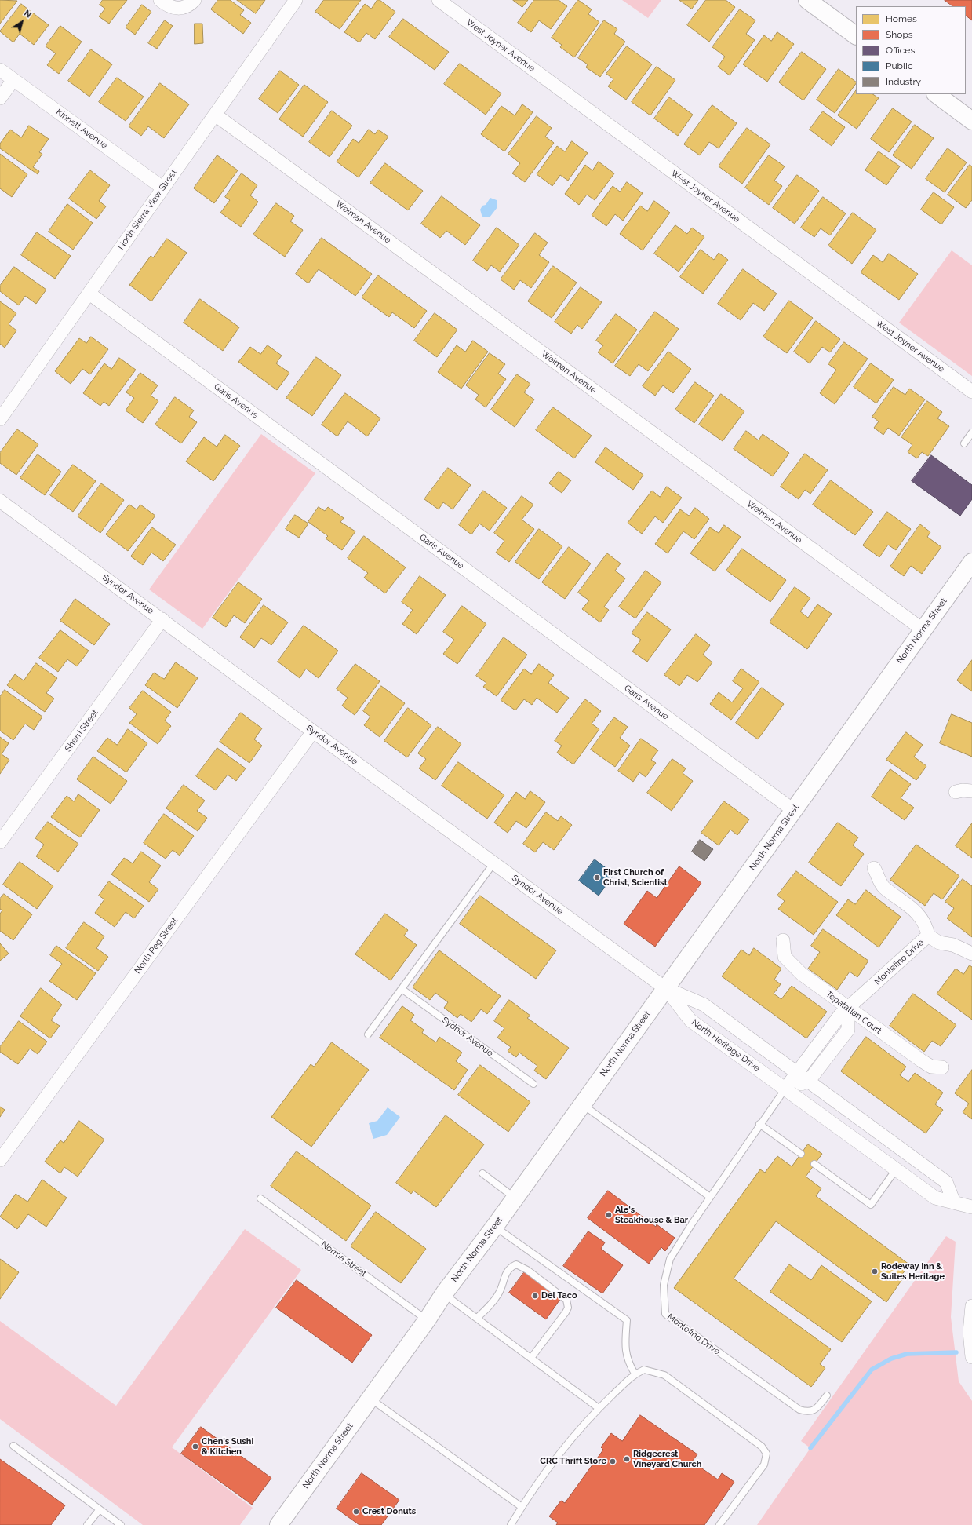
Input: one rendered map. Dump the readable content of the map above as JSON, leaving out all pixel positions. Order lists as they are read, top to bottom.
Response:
{
  "streets": {
    "street": [
      "West Joyner Avenue",
      "Kinnett Avenue",
      "North Sierra View Street",
      "Weiman Avenue",
      "Garis Avenue",
      "Syndor Avenue",
      "North Norma Street",
      "Sherri Street",
      "North Peg Street",
      "Montefino Drive",
      "Tepatatlan Court",
      "North Heritage Drive"
    ],
    "lane": ["Sydnor Avenue", "Norma Street"]
  },
  "crossings": [
    ["Kinnett Avenue", "North Sierra View Street"],
    ["North Sierra View Street", "Weiman Avenue"],
    ["North Sierra View Street", "Garis Avenue"],
    ["Weiman Avenue", "North Norma Street"],
    ["Garis Avenue", "North Norma Street"],
    ["Syndor Avenue", "North Norma Street"],
    ["Syndor Avenue", "Sherri Street"],
    ["Syndor Avenue", "North Peg Street"],
    ["Syndor Avenue", "North Heritage Drive"],
    ["North Norma Street", "North Heritage Drive"],
    ["North Norma Street", "Norma Street"],
    ["Montefino Drive", "Tepatatlan Court"],
    ["Montefino Drive", "North Heritage Drive"]
  ],
  "places": [
    "First Church of Christ, Scientist",
    "Ale's Steakhouse & Bar",
    "Rodeway Inn & Suites Heritage",
    "Del Taco",
    "Chen's Sushi & Kitchen",
    "Ridgecrest Vineyard Church",
    "CRC Thrift Store",
    "Crest Donuts"
  ],
  "legend": [
    "Homes",
    "Shops",
    "Offices",
    "Public",
    "Industry"
  ],
  "north": "top right"
}
